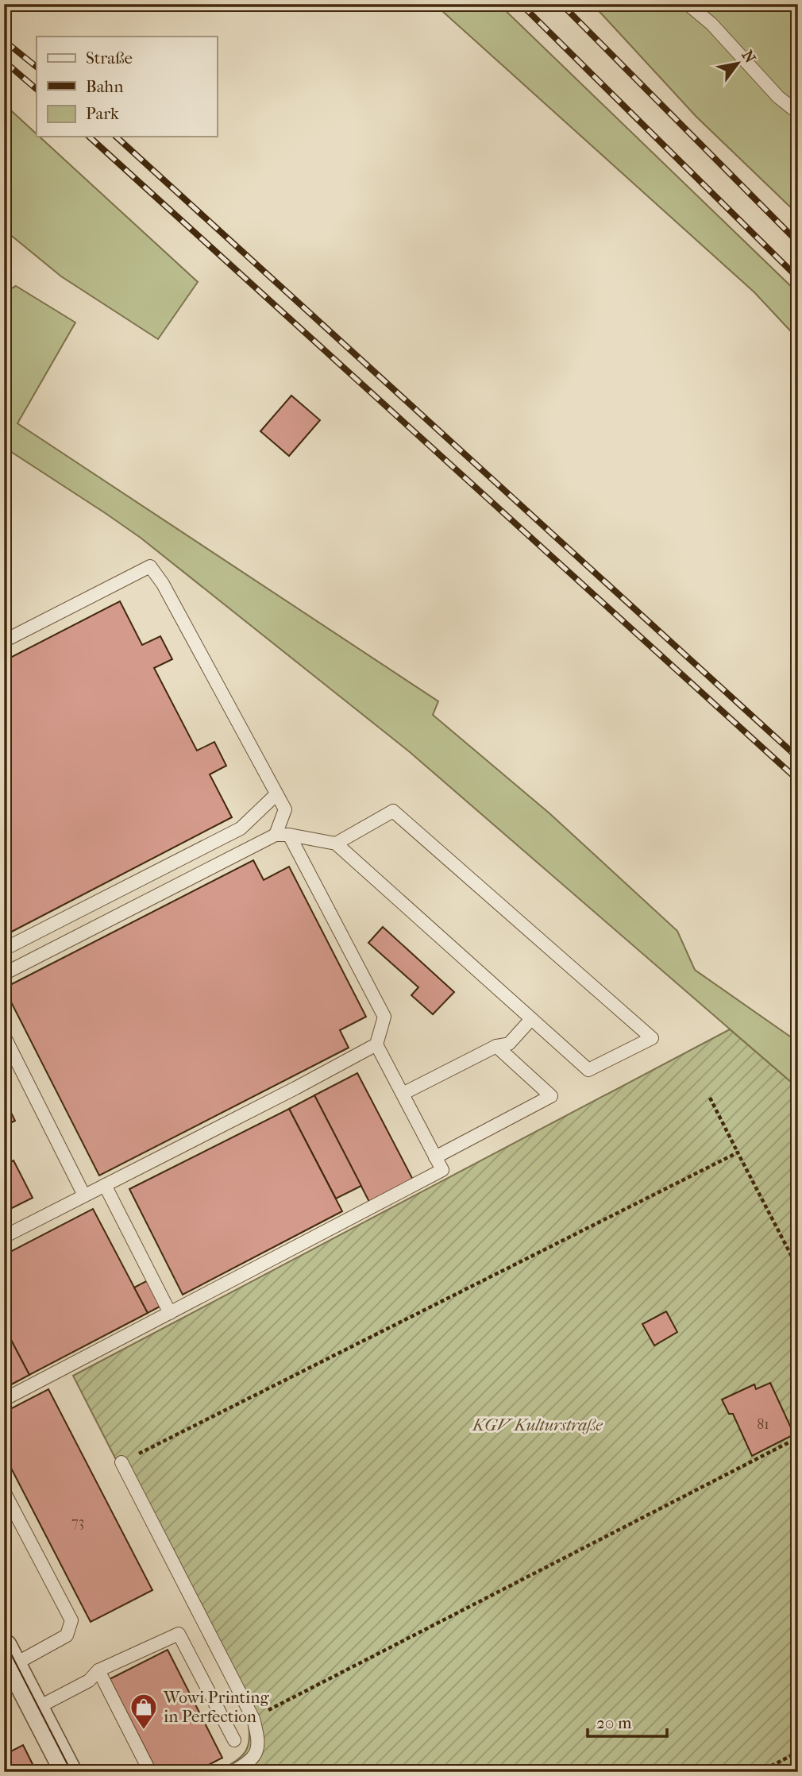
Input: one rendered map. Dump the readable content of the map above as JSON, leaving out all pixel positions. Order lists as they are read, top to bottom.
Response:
{
  "parks": ["KGV Kulturstraße"],
  "places": {
    "shop": ["Wowi Printing in Perfection"]
  },
  "house_numbers": ["81", "73"],
  "legend": ["Straße", "Bahn", "Park"],
  "scale_bar": "20 m",
  "north": "top right"
}
